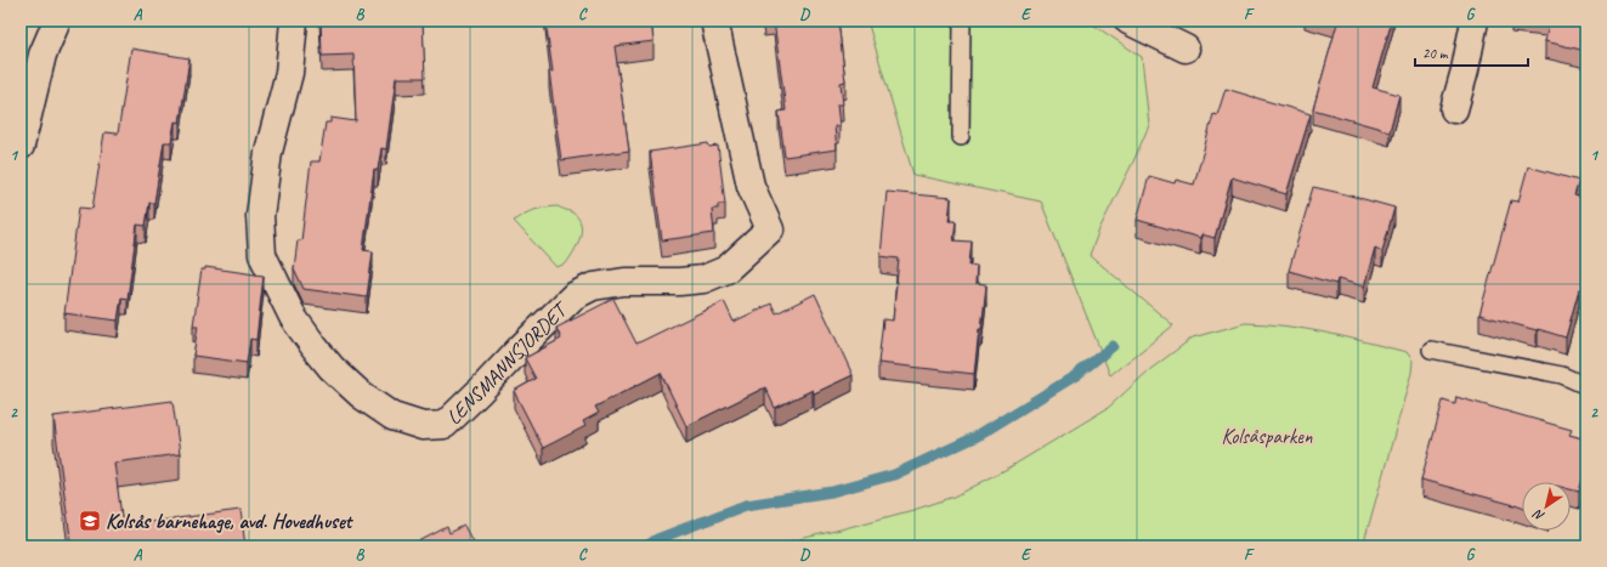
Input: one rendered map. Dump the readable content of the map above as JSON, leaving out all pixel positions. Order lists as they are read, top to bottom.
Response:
{
  "streets": {
    "street": ["LENSMANNSJORDET"]
  },
  "parks": ["Kolsåsparken"],
  "places": {
    "school or university": ["Kolsås barnehage, avd. Hovedhuset"]
  },
  "scale_bar": "20 m",
  "north": "bottom left",
  "grid": {
    "columns": [
      "A",
      "B",
      "C",
      "D",
      "E",
      "F",
      "G"
    ],
    "rows": ["1", "2"]
  }
}
